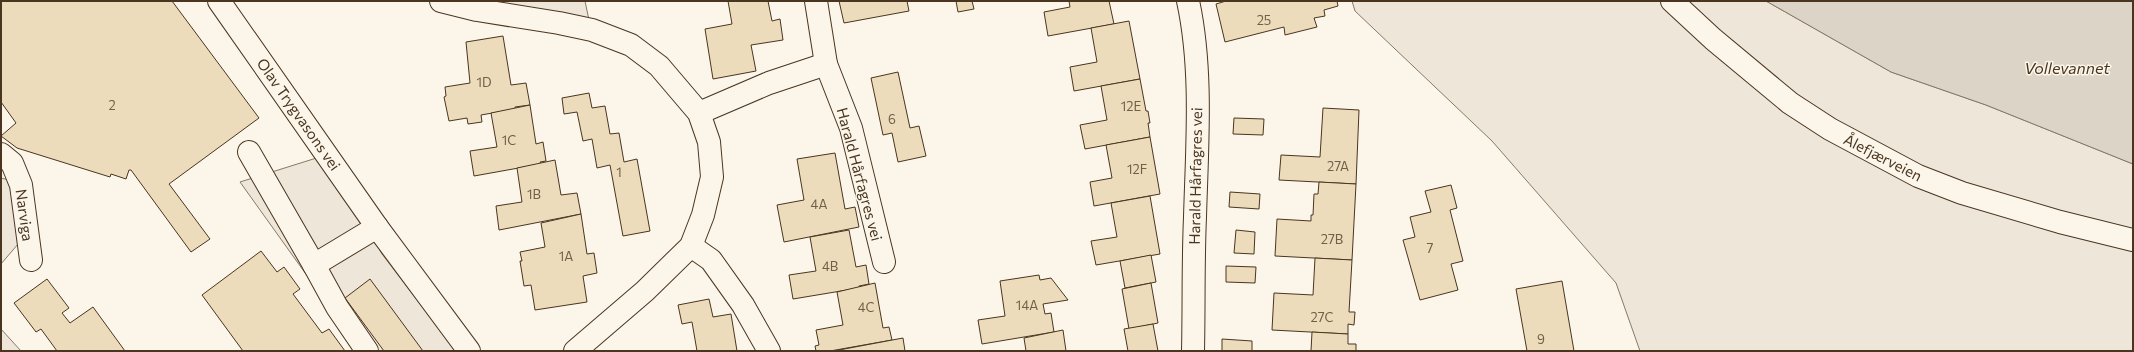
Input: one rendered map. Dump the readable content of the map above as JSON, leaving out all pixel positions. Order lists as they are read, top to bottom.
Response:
{
  "streets": {
    "street": [
      "Olav Trygvasons vei",
      "Ålefjærveien",
      "Harald Hårfagres vei",
      "Narviga"
    ]
  },
  "water": ["Vollevannet"],
  "house_numbers": [
    "25",
    "1D",
    "2",
    "12E",
    "6",
    "1C",
    "27A",
    "12F",
    "1",
    "1B",
    "4A",
    "27B",
    "7",
    "1A",
    "4B",
    "14A",
    "4C",
    "27C",
    "9"
  ]
}
